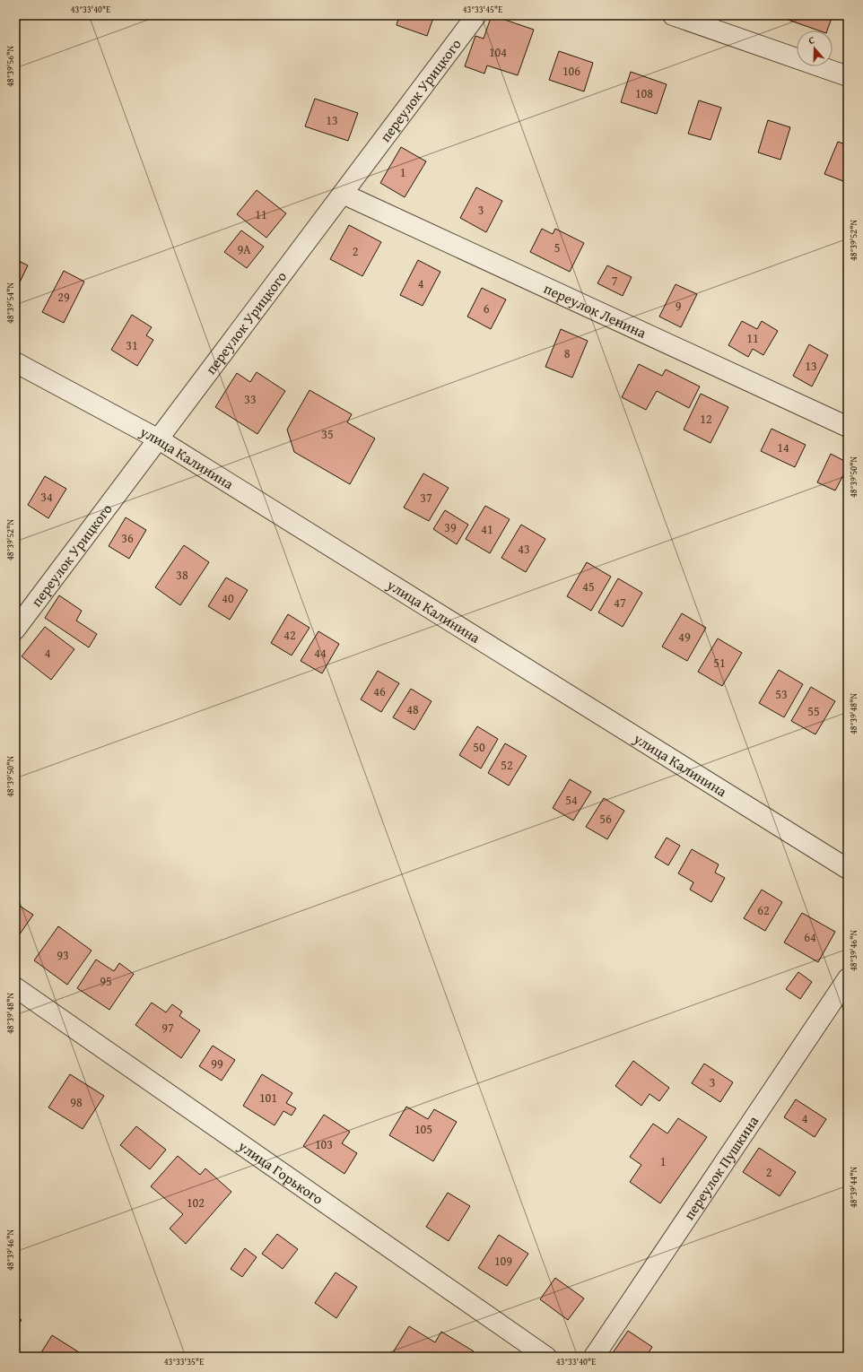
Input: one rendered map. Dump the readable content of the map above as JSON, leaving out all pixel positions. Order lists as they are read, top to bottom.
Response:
{
  "streets": {
    "street": [
      "переулок Урицкого",
      "переулок Ленина",
      "улица Калинина",
      "переулок Пушкина",
      "улица Горького"
    ]
  },
  "crossings": [
    ["переулок Урицкого", "переулок Ленина"],
    ["переулок Урицкого", "улица Калинина"]
  ],
  "house_numbers": [
    "104",
    "106",
    "108",
    "13",
    "1",
    "3",
    "11",
    "5",
    "9А",
    "2",
    "7",
    "4",
    "29",
    "9",
    "6",
    "11",
    "31",
    "8",
    "13",
    "33",
    "12",
    "35",
    "14",
    "34",
    "37",
    "39",
    "41",
    "36",
    "43",
    "38",
    "45",
    "40",
    "47",
    "42",
    "49",
    "4",
    "44",
    "51",
    "46",
    "53",
    "48",
    "55",
    "50",
    "52",
    "54",
    "56",
    "62",
    "64",
    "93",
    "95",
    "97",
    "99",
    "3",
    "101",
    "98",
    "4",
    "105",
    "103",
    "1",
    "2",
    "102",
    "109"
  ],
  "north": "top",
  "coordinates": [
    "43°33'40\"E",
    "43°33'45\"E",
    "48°39'56\"N",
    "48°39'52\"N",
    "48°39'54\"N",
    "48°39'50\"N",
    "48°39'48\"N",
    "48°39'46\"N",
    "48°39'44\"N",
    "43°33'35\"E"
  ]
}
